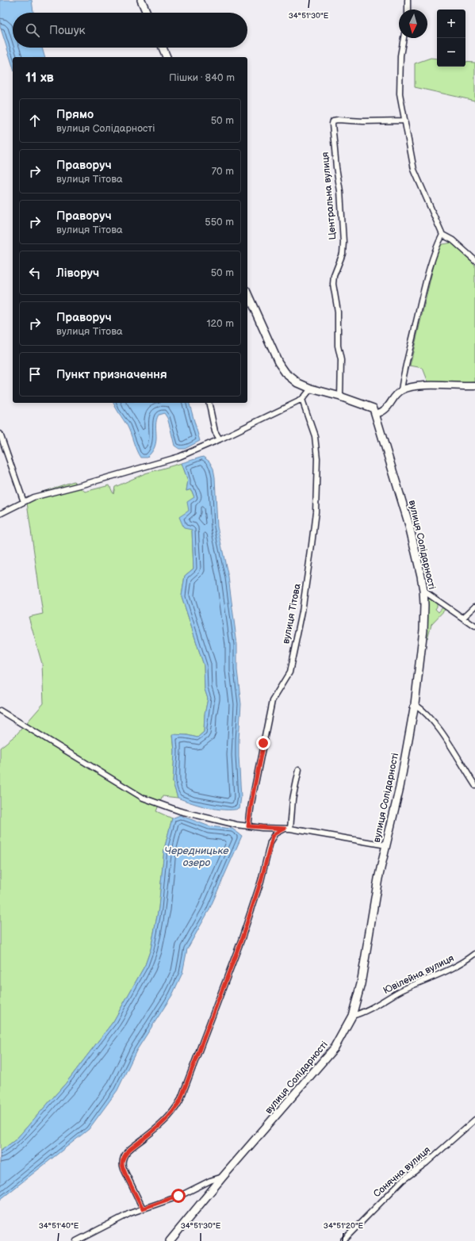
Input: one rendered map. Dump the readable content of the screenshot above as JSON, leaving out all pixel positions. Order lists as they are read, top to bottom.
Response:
{
  "streets": {
    "main road": ["вулиця Солідарності"],
    "street": [
      "Центральна вулиця",
      "вулиця Тітова",
      "Ювілейна вулиця",
      "Сонячна вулиця"
    ]
  },
  "crossings": [
    ["вулиця Солідарності", "Ювілейна вулиця"]
  ],
  "water": ["Чередницьке озеро"],
  "north": "bottom",
  "page": {
    "map_buttons": ["+", "−"],
    "search": "Пошук",
    "heading": ["11 хв", "Пішки · 840 m"],
    "list": [
      ["Прямо", "вулиця Солідарності", "50 m"],
      ["Праворуч", "вулиця Тітова", "70 m"],
      ["Праворуч", "вулиця Тітова", "550 m"],
      ["Ліворуч", "50 m"],
      ["Праворуч", "вулиця Тітова", "120 m"],
      "Пункт призначення"
    ]
  },
  "coordinates": ["34°51'30\"E", "34°51'40\"E", "34°51'20\"E"]
}
